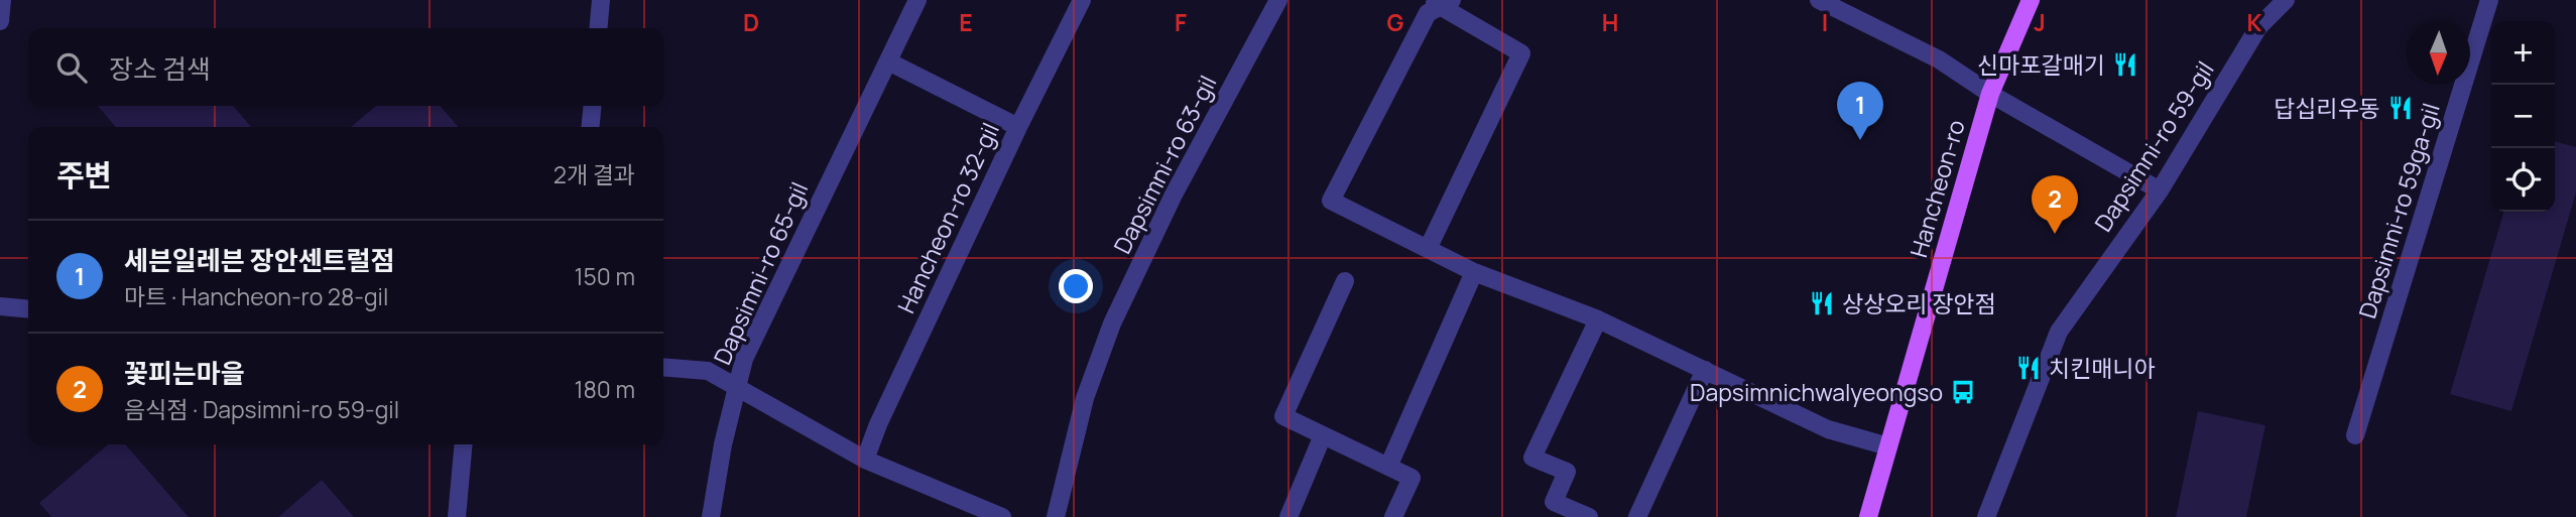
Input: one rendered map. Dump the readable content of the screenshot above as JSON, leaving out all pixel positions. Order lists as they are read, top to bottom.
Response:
{
  "streets": {
    "main road": ["Hancheon-ro"],
    "street": [
      "Dapsimni-ro 59-gil",
      "Dapsimni-ro 63-gil",
      "Dapsimni-ro 59ga-gil",
      "Hancheon-ro 32-gil",
      "Dapsimni-ro 65-gil"
    ]
  },
  "places": {
    "restaurant": [
      "신마포갈매기",
      "답십리우동",
      "상상오리 장안점",
      "치킨매니아"
    ],
    "bus stop": ["Dapsimnichwalyeongso"]
  },
  "north": "bottom",
  "page": {
    "map_buttons": ["+", "−"],
    "search": "장소 검색",
    "pins": ["1", "2"],
    "heading": ["주변", "2개 결과"],
    "list": [
      {
        "mark": "1",
        "name": "세븐일레븐 장안센트럴점",
        "note": "마트 · Hancheon-ro 28-gil",
        "value": "150 m"
      },
      {
        "mark": "2",
        "name": "꽃피는마을",
        "note": "음식점 · Dapsimni-ro 59-gil",
        "value": "180 m"
      }
    ]
  },
  "grid": {
    "columns": [
      "D",
      "E",
      "F",
      "G",
      "H",
      "I",
      "J",
      "K"
    ]
  }
}
